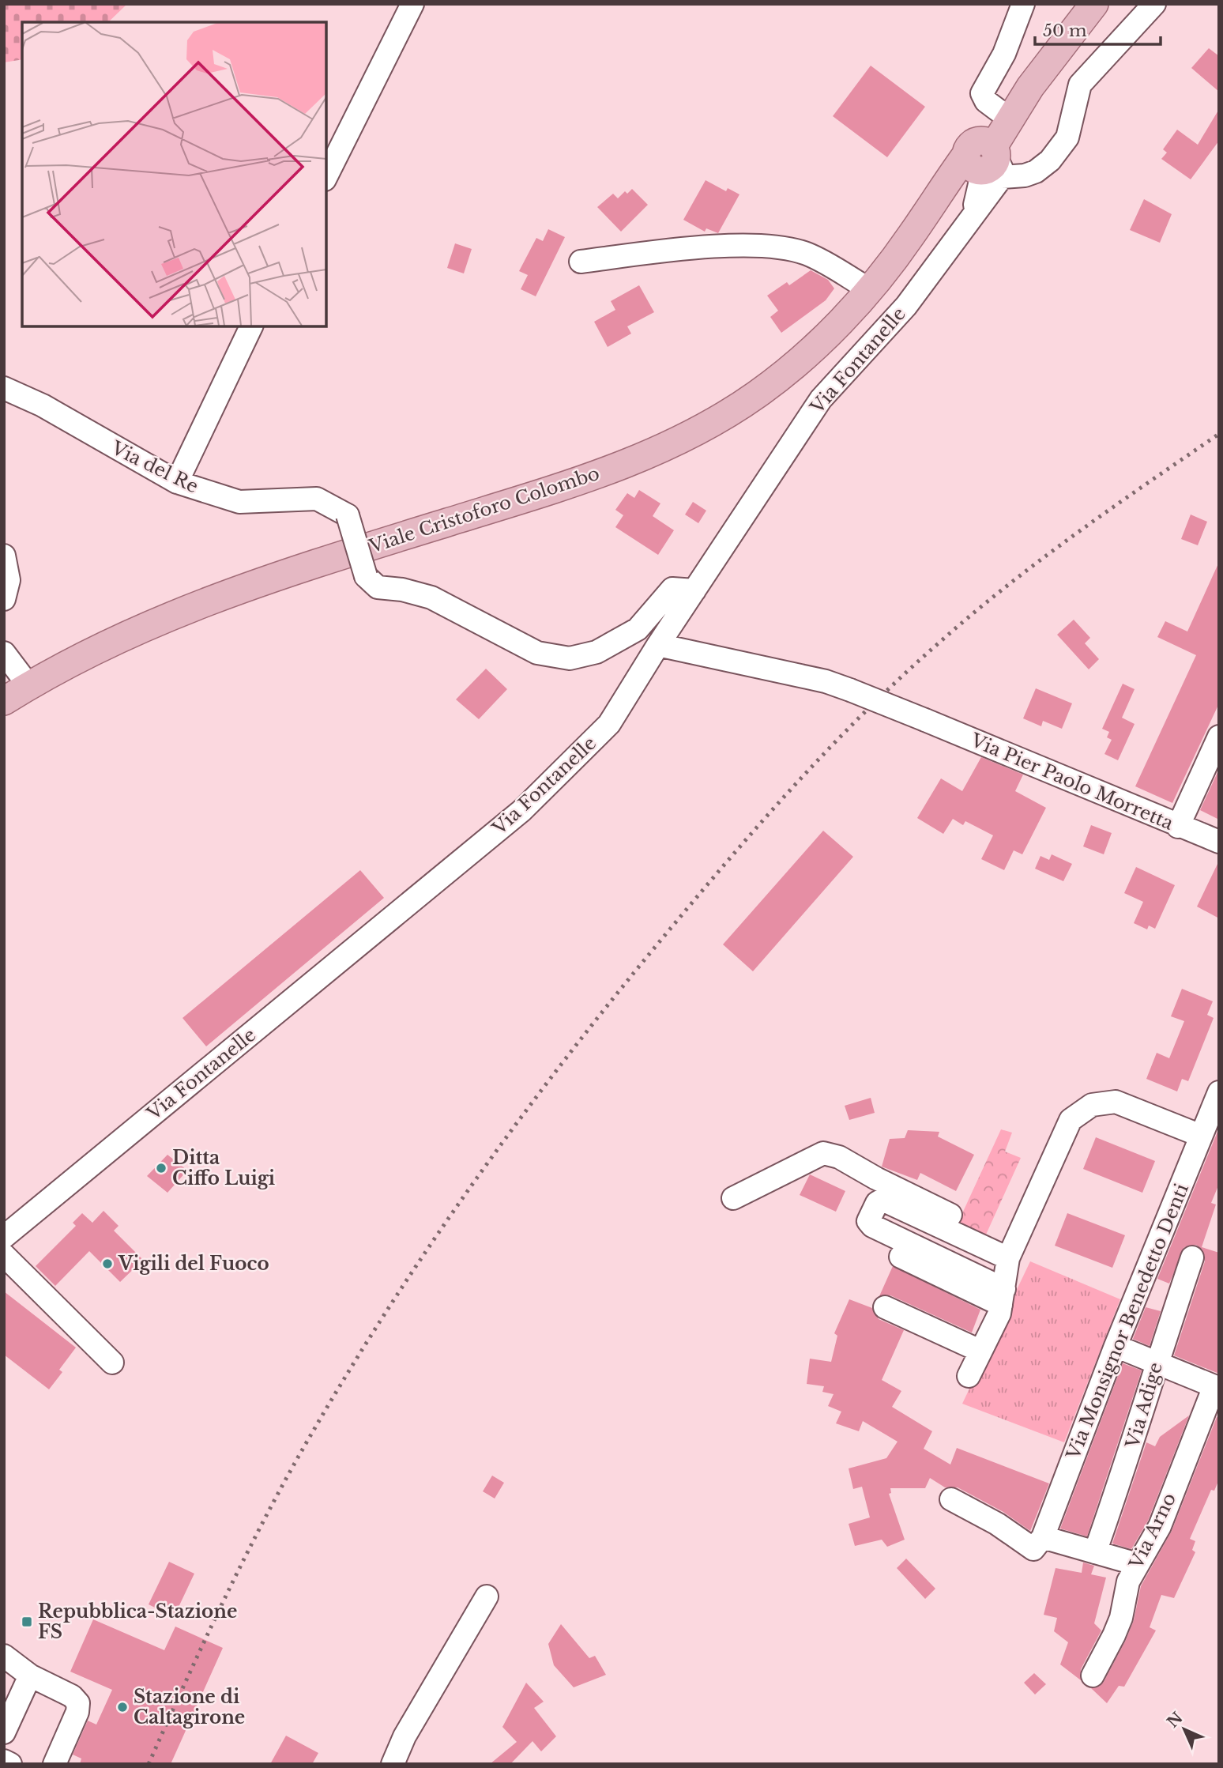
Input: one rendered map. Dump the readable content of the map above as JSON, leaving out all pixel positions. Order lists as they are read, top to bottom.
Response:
{
  "streets": {
    "main road": ["Viale Cristoforo Colombo"],
    "street": [
      "Via Fontanelle",
      "Via del Re",
      "Via Pier Paolo Morretta",
      "Via Monsignor Benedetto Denti",
      "Via Adige",
      "Via Arno"
    ]
  },
  "crossings": [
    ["Via Fontanelle", "Via del Re"],
    ["Via Fontanelle", "Viale Cristoforo Colombo"],
    ["Via Fontanelle", "Via Pier Paolo Morretta"]
  ],
  "places": {
    "other": ["Ditta Ciffo Luigi", "Vigili del Fuoco", "Stazione di Caltagirone"],
    "transit": ["Repubblica-Stazione FS"]
  },
  "scale_bar": "50 m",
  "north": "top left"
}
